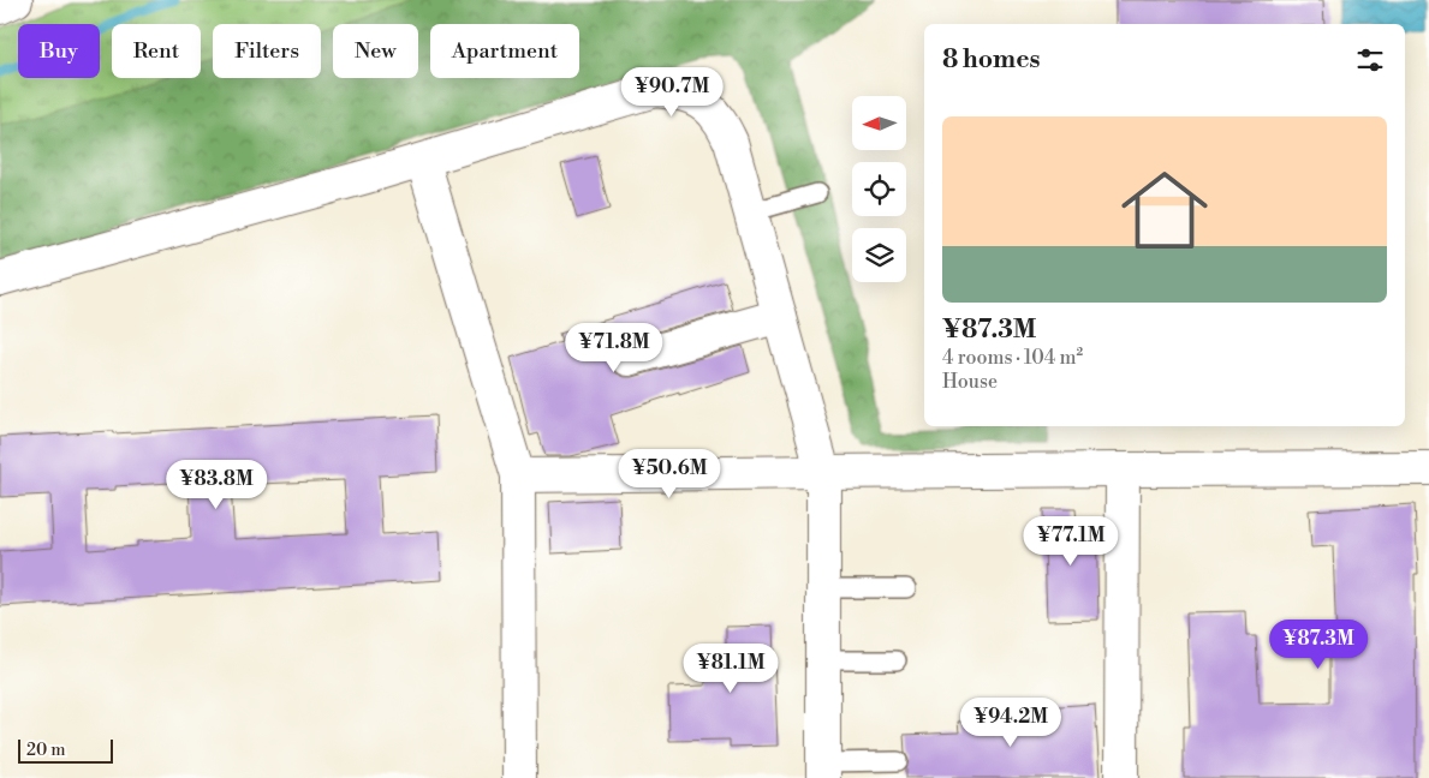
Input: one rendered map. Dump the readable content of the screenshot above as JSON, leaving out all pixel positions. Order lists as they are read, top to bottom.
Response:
{
  "scale_bar": "20 m",
  "north": "left",
  "page": {
    "chip": [
      "Buy",
      "Rent",
      "Filters",
      "New",
      "Apartment"
    ],
    "heading": "8 homes",
    "price": [
      "¥90.7M",
      "¥71.8M",
      "¥50.6M",
      "¥83.8M",
      "¥77.1M",
      "¥87.3M",
      "¥81.1M",
      "¥94.2M"
    ],
    "list": [
      {
        "name": "¥87.3M",
        "note": "4 rooms · 104 m² · House"
      }
    ],
    "scale": "20 m"
  }
}
